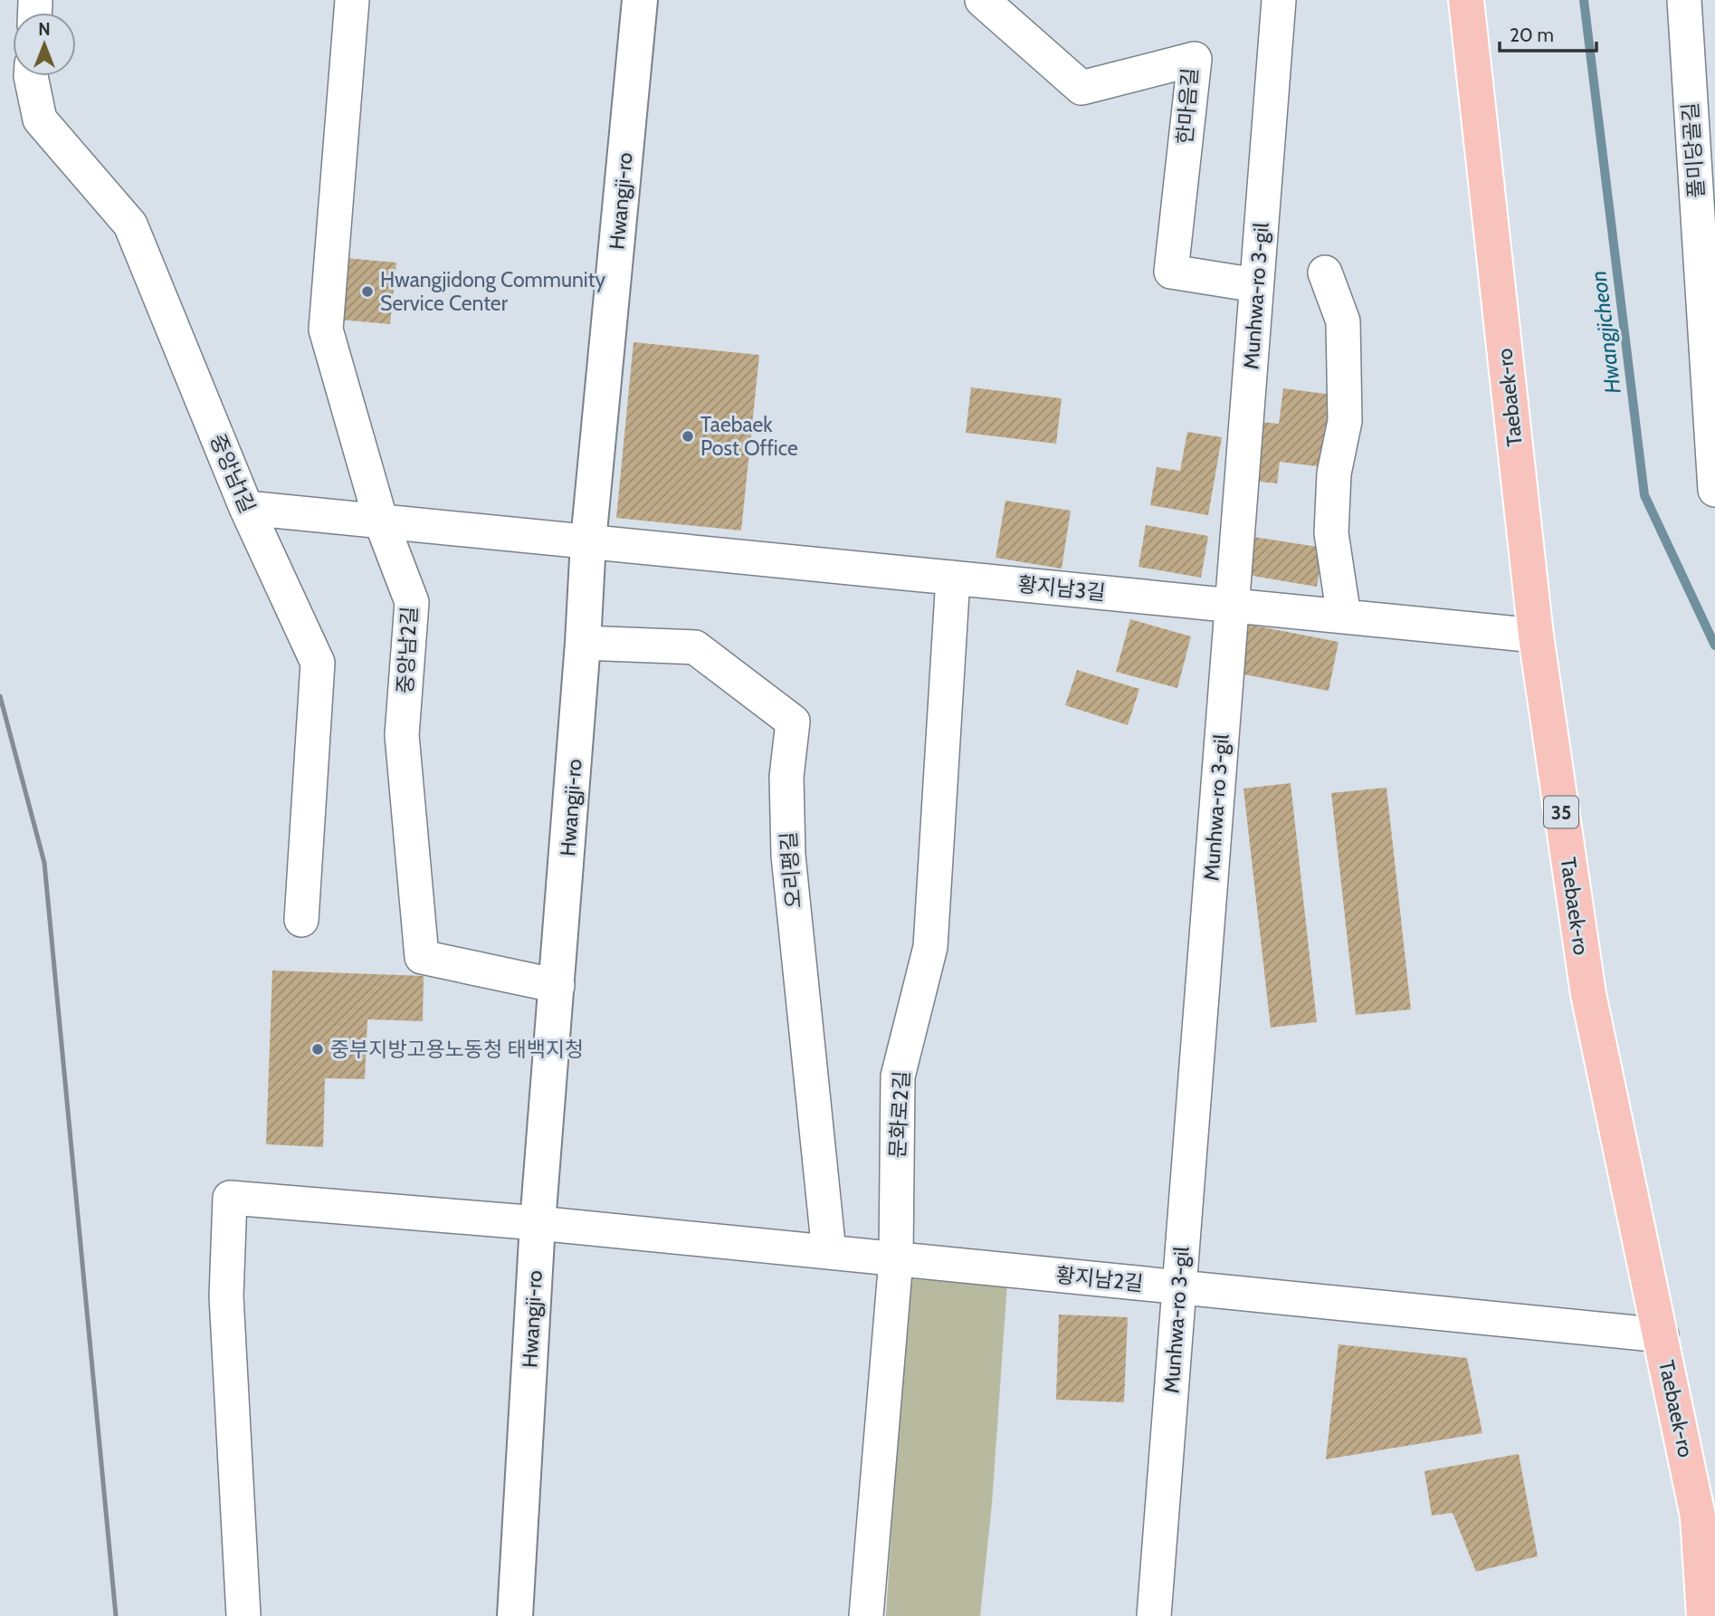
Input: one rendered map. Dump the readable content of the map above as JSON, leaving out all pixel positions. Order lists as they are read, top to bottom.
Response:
{
  "streets": {
    "main road": ["Taebaek-ro", "35"],
    "street": [
      "한마음길",
      "풀미당골길",
      "Hwangji-ro",
      "Munhwa-ro 3-gil",
      "중앙남1길",
      "황지남3길",
      "중앙남2길",
      "오리평길",
      "문화로2길",
      "황지남2길"
    ]
  },
  "crossings": [
    ["한마음길", "Munhwa-ro 3-gil"],
    ["Hwangji-ro", "황지남3길"],
    ["Hwangji-ro", "중앙남2길"],
    ["Hwangji-ro", "오리평길"],
    ["Hwangji-ro", "황지남2길"],
    ["Munhwa-ro 3-gil", "황지남3길"],
    ["Munhwa-ro 3-gil", "황지남2길"],
    ["Taebaek-ro", "황지남3길"],
    ["Taebaek-ro", "황지남2길"],
    ["중앙남1길", "황지남3길"],
    ["황지남3길", "중앙남2길"],
    ["황지남3길", "문화로2길"],
    ["오리평길", "황지남2길"],
    ["문화로2길", "황지남2길"]
  ],
  "water": ["Hwangjicheon"],
  "places": ["Hwangjidong Community Service Center", "Taebaek Post Office", "중부지방고용노동청 태백지청"],
  "scale_bar": "20 m",
  "north": "top"
}
